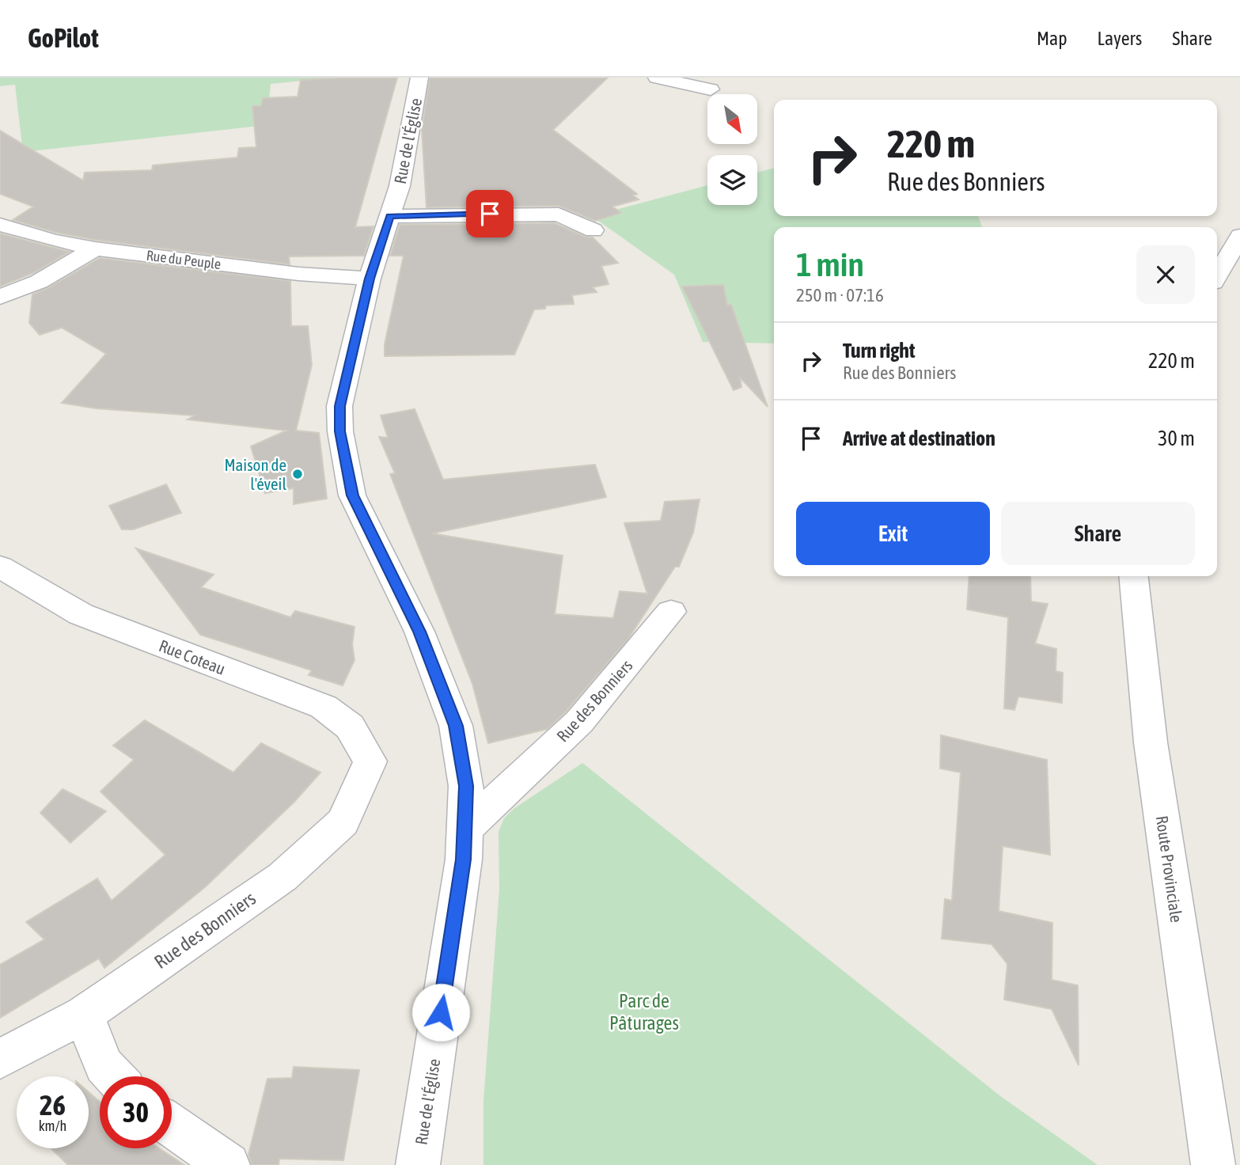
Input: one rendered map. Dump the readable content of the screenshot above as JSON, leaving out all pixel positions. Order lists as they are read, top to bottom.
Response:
{
  "streets": {
    "street": [
      "Rue de l'Église",
      "Rue du Peuple",
      "Rue Coteau",
      "Rue des Bonniers",
      "Route Provinciale"
    ]
  },
  "crossings": [
    ["Rue de l'Église", "Rue du Peuple"],
    ["Rue de l'Église", "Rue des Bonniers"],
    ["Rue Coteau", "Rue des Bonniers"]
  ],
  "parks": ["Parc de Pâturages"],
  "places": ["Maison de l'éveil"],
  "north": "bottom right",
  "page": {
    "header": "GoPilot",
    "nav": ["Map", "Layers", "Share"],
    "turn": ["220 m", "Rue des Bonniers"],
    "heading": ["1 min", "250 m · 07:16"],
    "list": [
      {
        "name": "Turn right",
        "note": "Rue des Bonniers",
        "value": "220 m"
      },
      {
        "name": "Arrive at destination",
        "value": "30 m"
      }
    ],
    "buttons": ["Exit", "Share"],
    "speed": "26 km/h",
    "limit": "30"
  }
}
